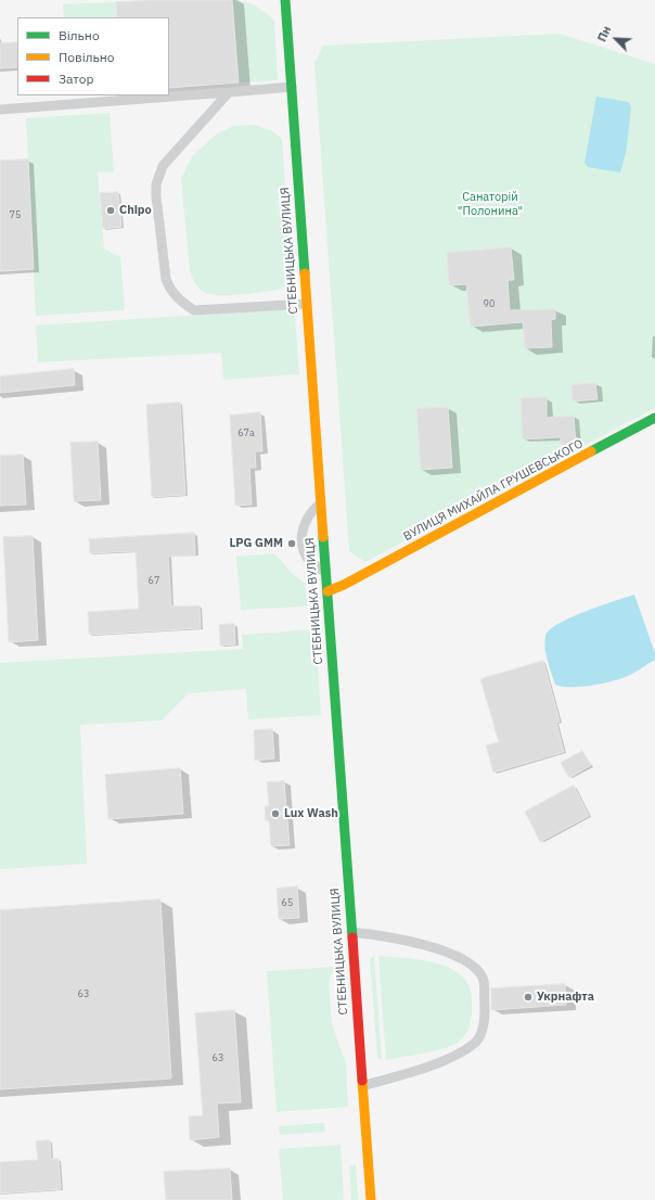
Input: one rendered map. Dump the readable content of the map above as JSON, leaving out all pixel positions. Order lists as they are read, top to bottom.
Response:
{
  "streets": {
    "street": ["СТЕБНИЦЬКА ВУЛИЦЯ", "ВУЛИЦЯ МИХАЙЛА ГРУШЕВСЬКОГО"]
  },
  "crossings": [
    ["СТЕБНИЦЬКА ВУЛИЦЯ", "ВУЛИЦЯ МИХАЙЛА ГРУШЕВСЬКОГО"]
  ],
  "parks": ["Санаторій \"Полонина\""],
  "places": [
    "Chipo",
    "LPG GMM",
    "Lux Wash",
    "Укрнафта"
  ],
  "house_numbers": [
    "75",
    "90",
    "67а",
    "67",
    "65",
    "63",
    "63"
  ],
  "legend": ["Вільно", "Повільно", "Затор"],
  "north": "top left"
}
